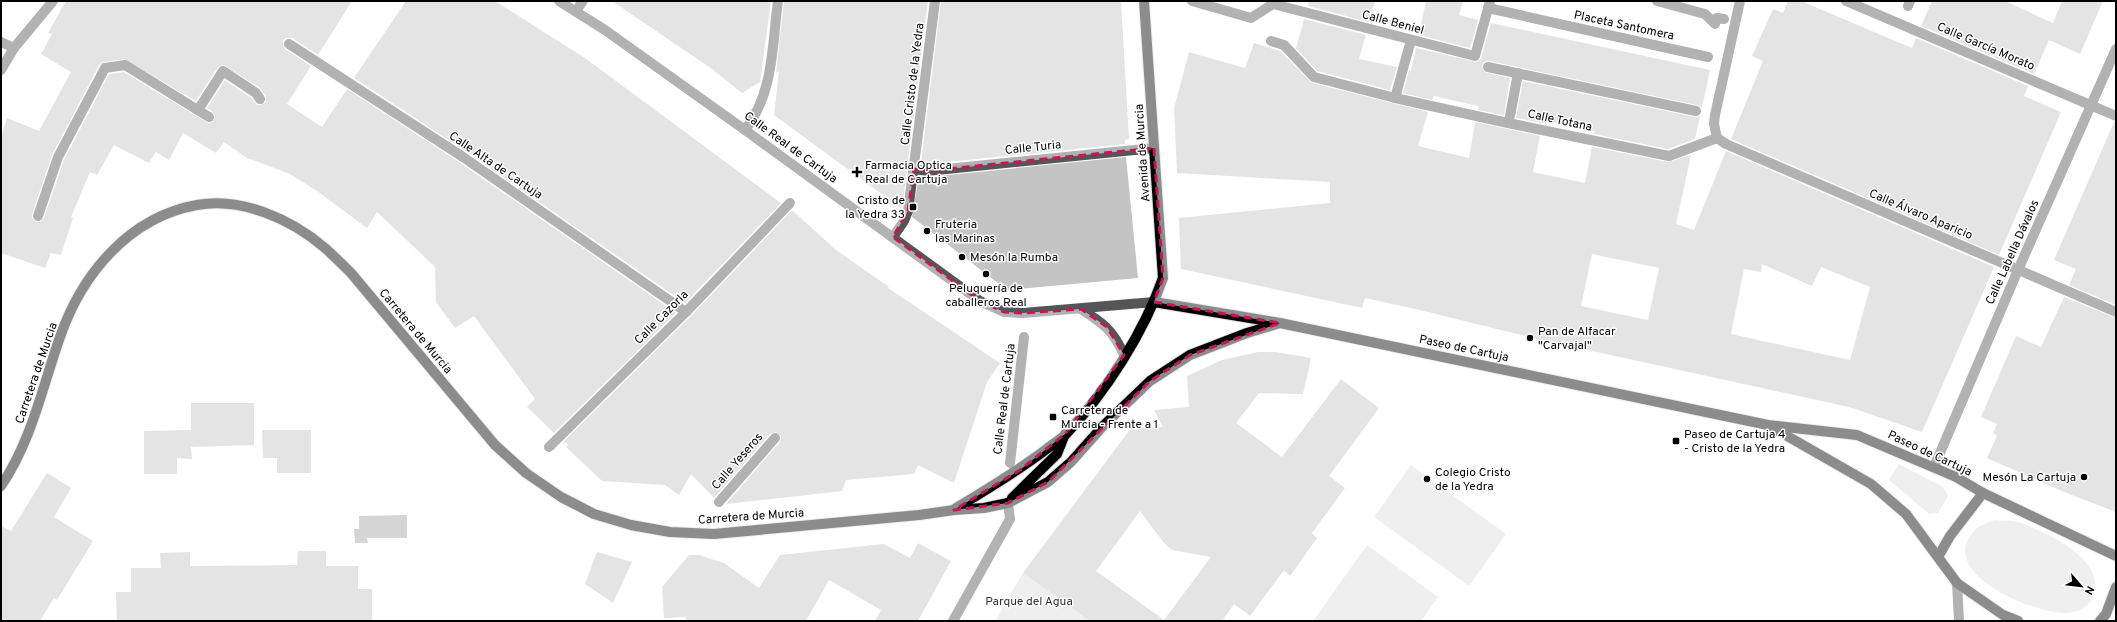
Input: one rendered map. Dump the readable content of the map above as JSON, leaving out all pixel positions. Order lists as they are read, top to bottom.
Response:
{
  "streets": {
    "main road": ["Avenida de Murcia", "Carretera de Murcia", "Paseo de Cartuja"],
    "street": [
      "Calle Beniel",
      "Placeta Santomera",
      "Calle García Morato",
      "Calle Cristo de la Yedra",
      "Calle Totana",
      "Calle Real de Cartuja",
      "Calle Turia",
      "Calle Alta de Cartuja",
      "Calle Álvaro Aparicio",
      "Calle Labella Dávalos",
      "Calle Cazorla",
      "Calle Yeseros"
    ]
  },
  "crossings": [
    ["Calle Beniel", "Placeta Santomera"],
    ["Calle García Morato", "Calle Labella Dávalos"],
    ["Calle Cristo de la Yedra", "Calle Real de Cartuja"],
    ["Calle Cristo de la Yedra", "Calle Turia"],
    ["Calle Totana", "Calle Álvaro Aparicio"],
    ["Calle Real de Cartuja", "Avenida de Murcia"],
    ["Calle Real de Cartuja", "Carretera de Murcia"],
    ["Calle Real de Cartuja", "Paseo de Cartuja"],
    ["Calle Turia", "Avenida de Murcia"],
    ["Avenida de Murcia", "Carretera de Murcia"],
    ["Avenida de Murcia", "Paseo de Cartuja"],
    ["Calle Alta de Cartuja", "Calle Cazorla"],
    ["Calle Álvaro Aparicio", "Calle Labella Dávalos"],
    ["Calle Labella Dávalos", "Paseo de Cartuja"],
    ["Carretera de Murcia", "Paseo de Cartuja"]
  ],
  "parks": ["Parque del Agua"],
  "places": {
    "health": ["Farmacia Optica Real de Cartuja"],
    "transit": ["Cristo de la Yedra 33", "Carretera de Murcia - Frente a 1", "Paseo de Cartuja 4 - Cristo de la Yedra"],
    "other": [
      "Fruteria las Marinas",
      "Mesón la Rumba",
      "Peluquería de caballeros Real",
      "Pan de Alfacar \"Carvajal\"",
      "Mesón La Cartuja",
      "Colegio Cristo de la Yedra"
    ]
  },
  "north": "bottom right"
}
